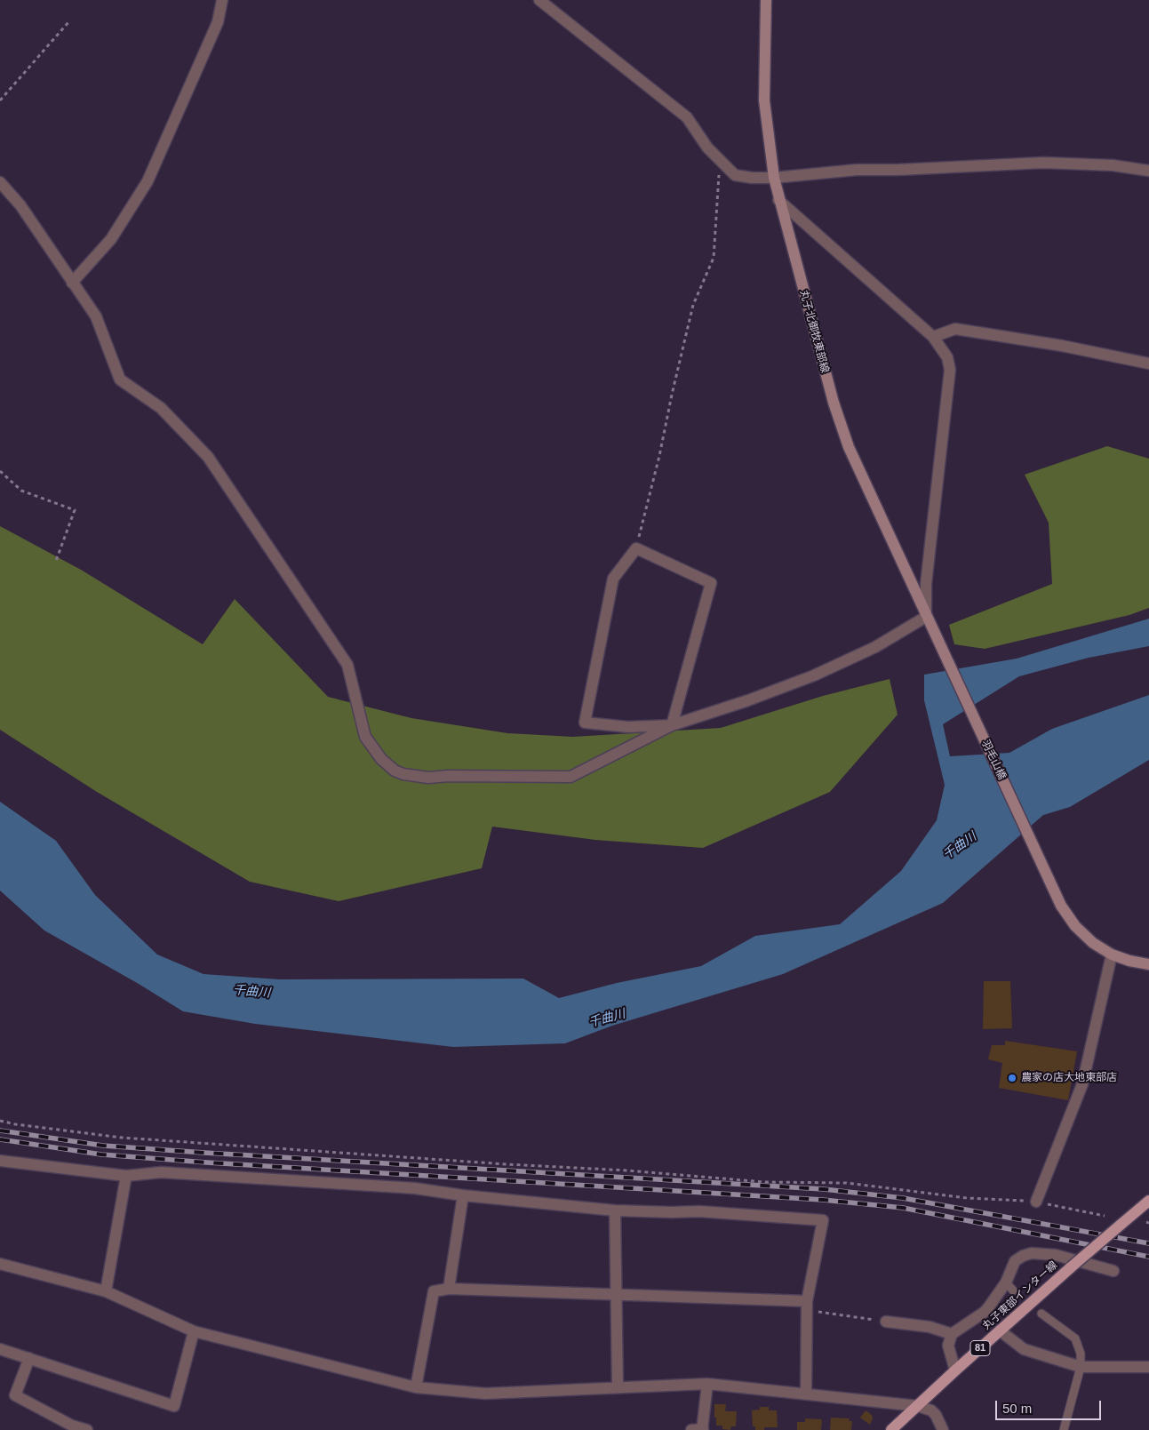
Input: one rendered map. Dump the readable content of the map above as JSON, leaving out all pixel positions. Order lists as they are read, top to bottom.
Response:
{
  "streets": {
    "main road": [
      "丸子北御牧東部線",
      "羽毛山橋",
      "丸子東部インター線",
      "81"
    ]
  },
  "crossings": [
    ["丸子北御牧東部線", "羽毛山橋"]
  ],
  "water": ["千曲川"],
  "places": ["農家の店大地東部店"],
  "scale_bar": "50 m"
}
